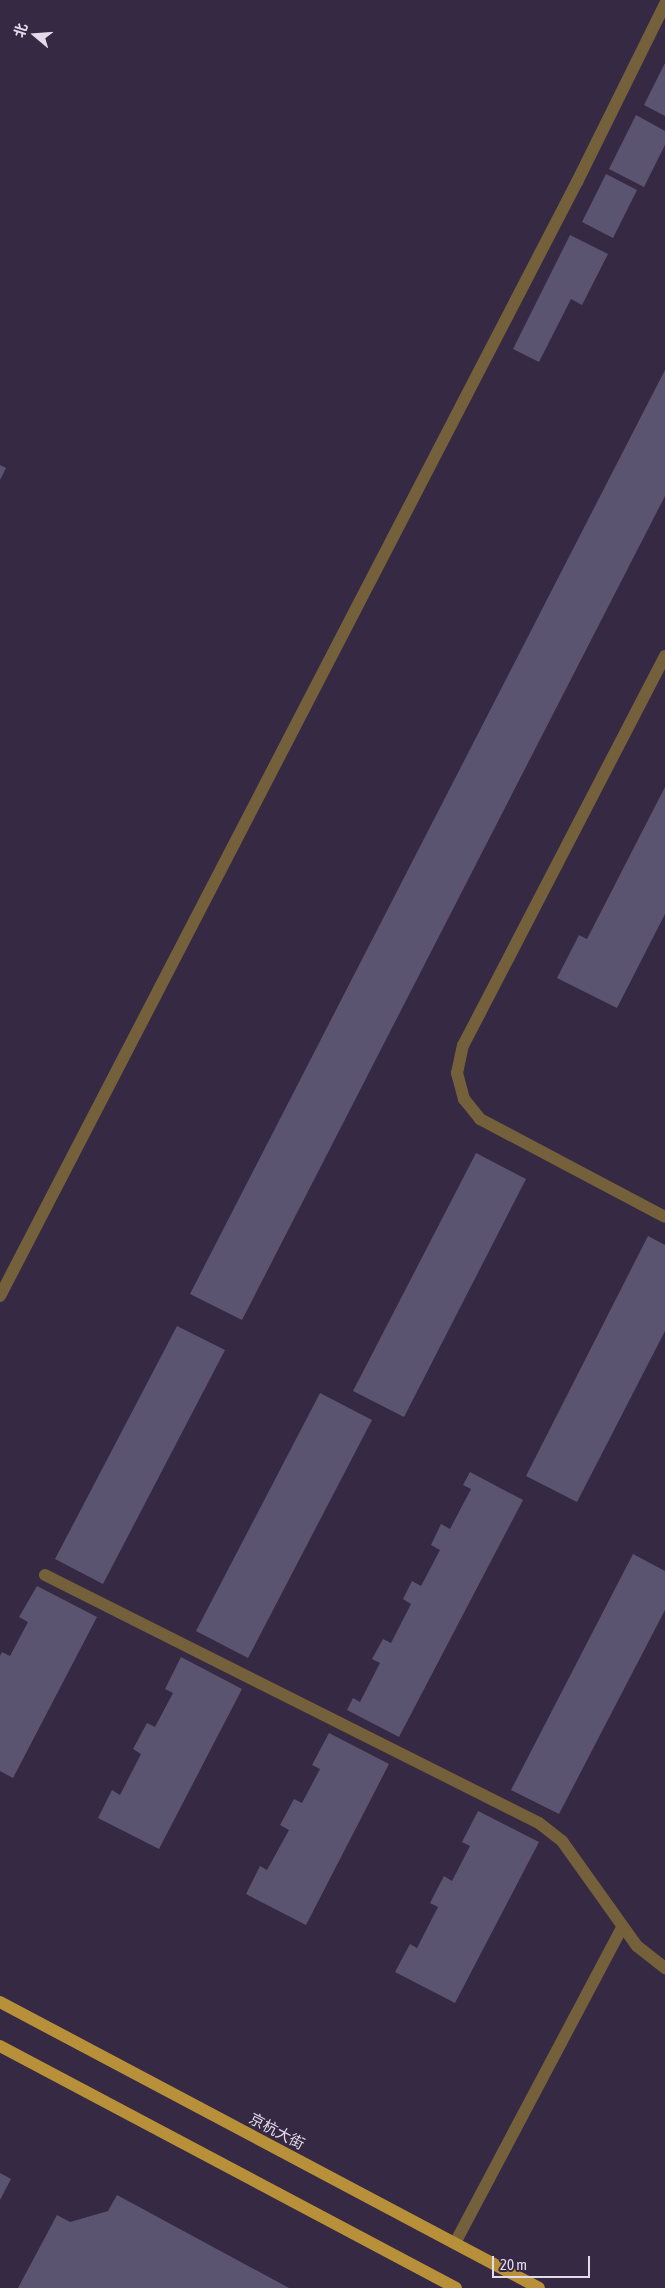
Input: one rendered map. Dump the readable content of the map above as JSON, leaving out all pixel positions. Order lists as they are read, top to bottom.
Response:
{
  "streets": {
    "main road": ["京杭大街"]
  },
  "scale_bar": "20 m",
  "north": "left"
}
